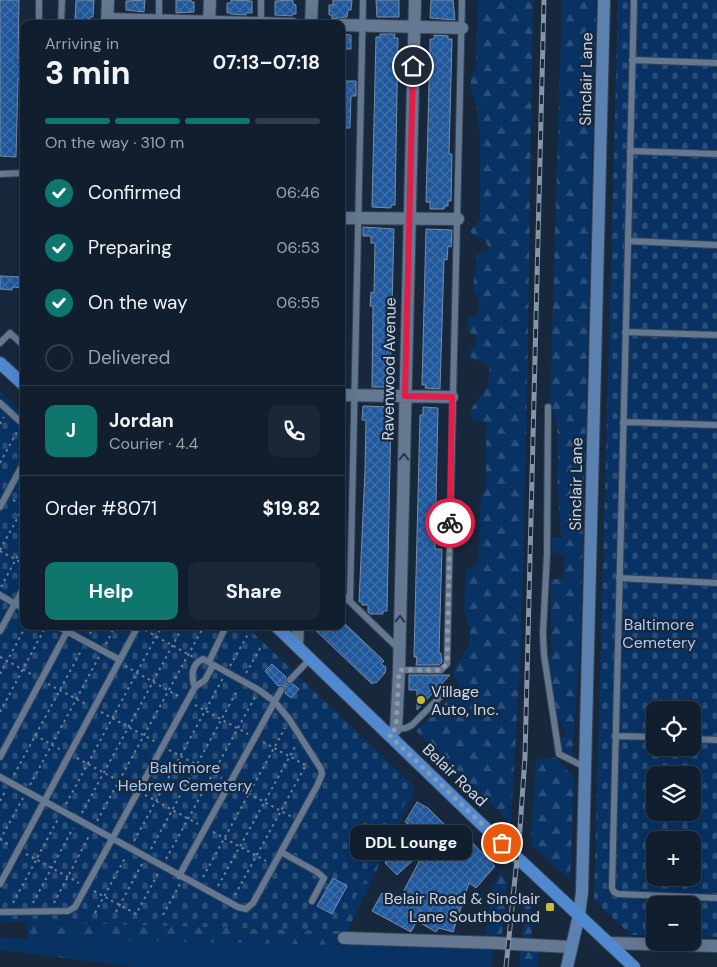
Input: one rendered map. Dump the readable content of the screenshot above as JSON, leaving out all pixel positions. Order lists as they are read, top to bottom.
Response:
{
  "streets": {
    "main road": ["Sinclair Lane", "Belair Road"],
    "street": ["Ravenwood Avenue"]
  },
  "crossings": [
    ["Sinclair Lane", "Belair Road"],
    ["Ravenwood Avenue", "Belair Road"]
  ],
  "parks": ["Baltimore Cemetery", "Baltimore Hebrew Cemetery"],
  "places": {
    "other": ["Village Auto, Inc.", "DDL Lounge"],
    "transit": ["Belair Road & Sinclair Lane Southbound"]
  },
  "page": {
    "heading": ["3 min", "Arriving in", "07:13–07:18"],
    "panel": [
      "Jordan",
      "Courier · 4.4",
      "Order #8071",
      "$19.82"
    ],
    "bar": "On the way · 310 m",
    "list": [
      ["Confirmed", "06:46"],
      ["Preparing", "06:53"],
      ["On the way", "06:55"],
      "Delivered"
    ],
    "round": "J",
    "buttons": ["Help", "Share"],
    "map_buttons": ["+", "−"],
    "bubble": "DDL Lounge"
  }
}
